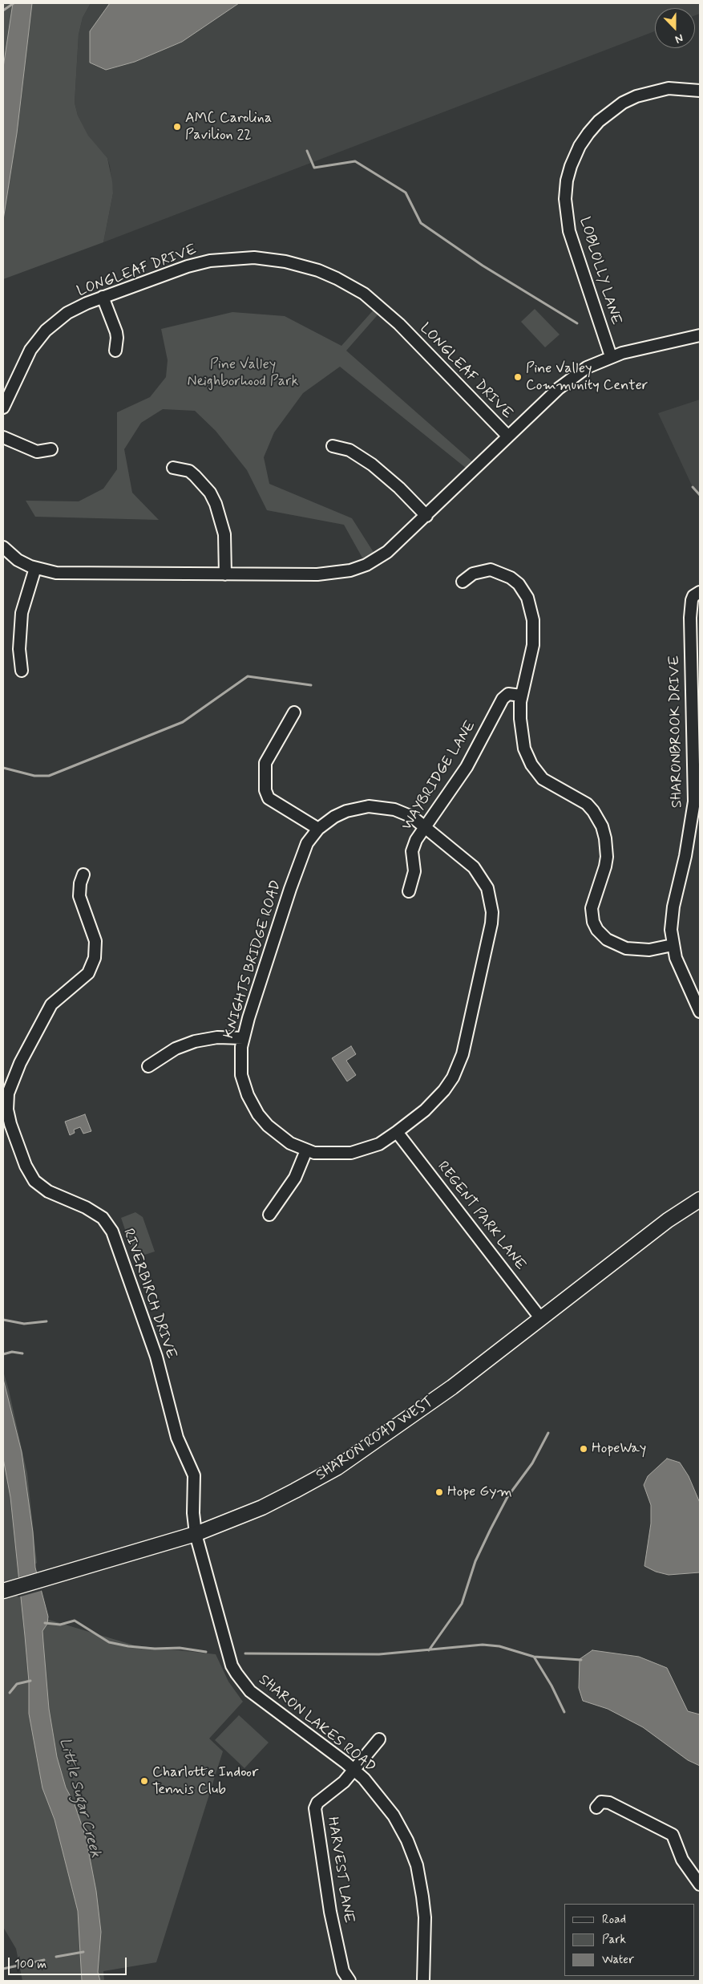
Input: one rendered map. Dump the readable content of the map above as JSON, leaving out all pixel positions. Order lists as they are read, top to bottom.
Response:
{
  "streets": {
    "main road": ["SHARON ROAD WEST"],
    "street": [
      "LONGLEAF DRIVE",
      "LOBLOLLY LANE",
      "SHARONBROOK DRIVE",
      "WAYBRIDGE LANE",
      "KNIGHTS BRIDGE ROAD",
      "REGENT PARK LANE",
      "RIVERBIRCH DRIVE",
      "SHARON LAKES ROAD",
      "HARVEST LANE"
    ]
  },
  "crossings": [
    ["LONGLEAF DRIVE", "LOBLOLLY LANE"],
    ["WAYBRIDGE LANE", "KNIGHTS BRIDGE ROAD"],
    ["KNIGHTS BRIDGE ROAD", "REGENT PARK LANE"],
    ["REGENT PARK LANE", "SHARON ROAD WEST"],
    ["RIVERBIRCH DRIVE", "SHARON ROAD WEST"],
    ["RIVERBIRCH DRIVE", "SHARON LAKES ROAD"],
    ["SHARON ROAD WEST", "SHARON LAKES ROAD"],
    ["SHARON LAKES ROAD", "HARVEST LANE"]
  ],
  "water": ["Little Sugar Creek"],
  "parks": ["Pine Valley Neighborhood Park"],
  "places": [
    "AMC Carolina Pavilion 22",
    "Pine Valley Community Center",
    "HopeWay",
    "Hope Gym",
    "Charlotte Indoor Tennis Club"
  ],
  "legend": ["Road", "Park", "Water"],
  "scale_bar": "100 m",
  "north": "bottom"
}
